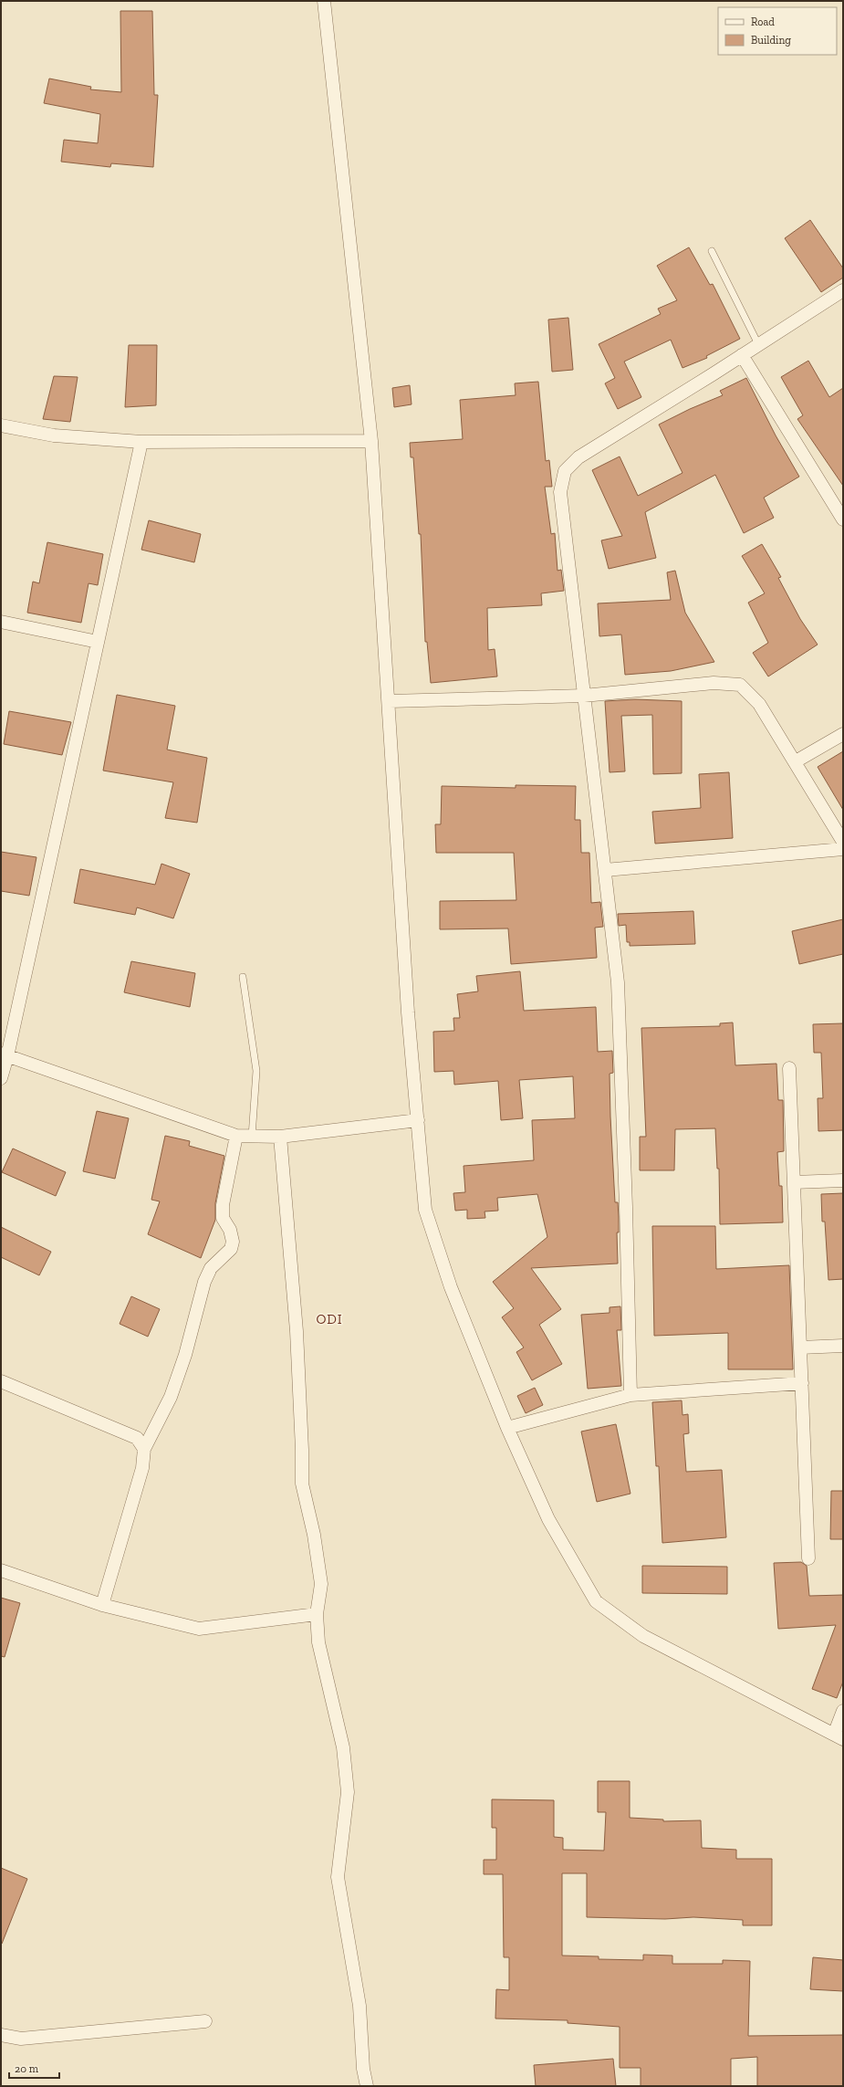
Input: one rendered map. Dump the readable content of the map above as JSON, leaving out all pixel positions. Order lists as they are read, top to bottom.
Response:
{
  "districts": ["ODI"],
  "legend": ["Road", "Building"],
  "scale_bar": "20 m"
}
